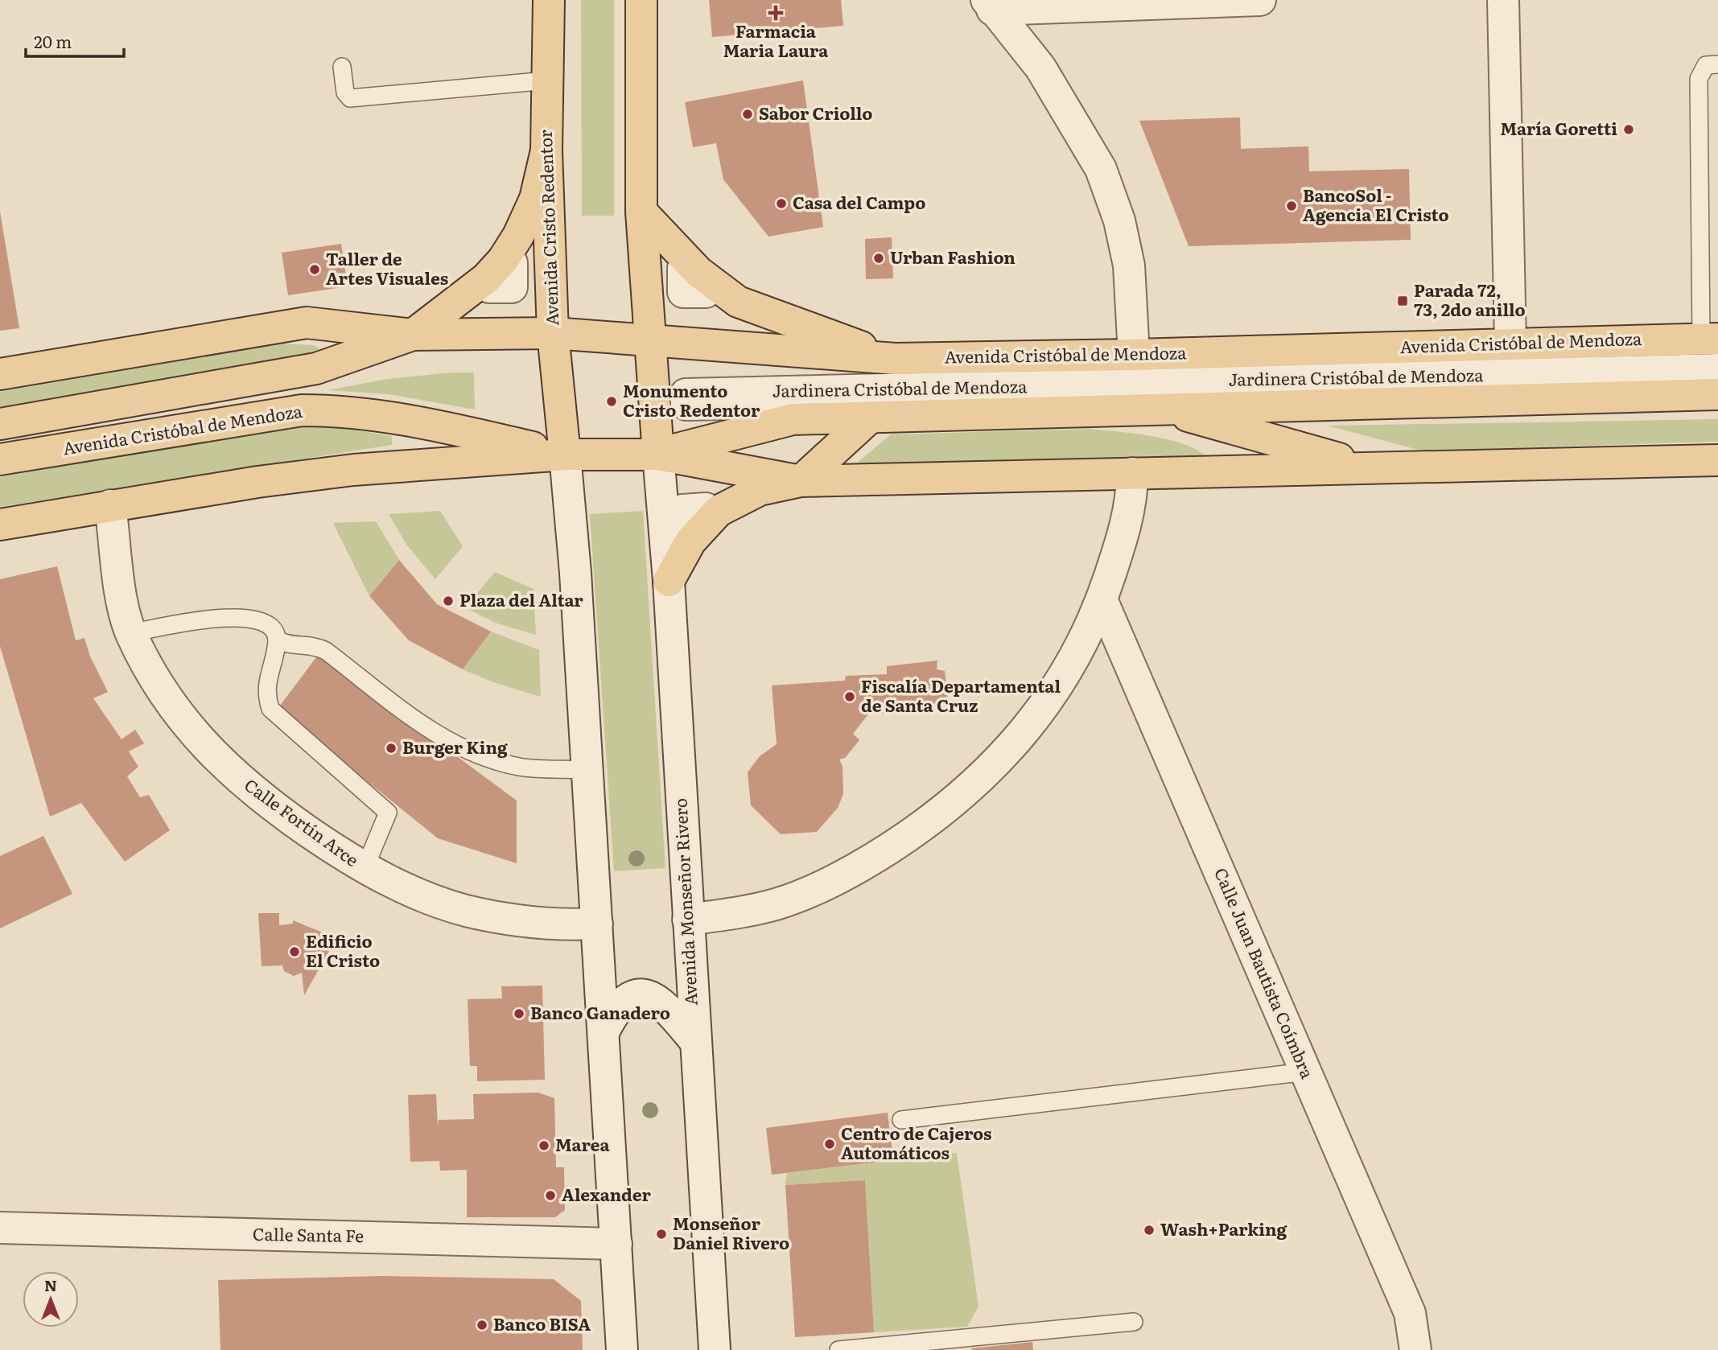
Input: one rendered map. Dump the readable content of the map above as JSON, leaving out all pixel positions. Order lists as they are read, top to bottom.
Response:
{
  "streets": {
    "main road": ["Avenida Cristo Redentor", "Avenida Cristóbal de Mendoza"],
    "street": [
      "Jardinera Cristóbal de Mendoza",
      "Calle Fortín Arce",
      "Avenida Monseñor Rivero",
      "Calle Juan Bautista Coímbra",
      "Calle Santa Fe"
    ]
  },
  "crossings": [
    ["Avenida Cristo Redentor", "Avenida Cristóbal de Mendoza"],
    ["Avenida Cristóbal de Mendoza", "Calle Fortín Arce"],
    ["Avenida Cristóbal de Mendoza", "Avenida Monseñor Rivero"]
  ],
  "places": {
    "health": ["Farmacia Maria Laura"],
    "other": [
      "Sabor Criollo",
      "María Goretti",
      "Casa del Campo",
      "BancoSol - Agencia El Cristo",
      "Urban Fashion",
      "Taller de Artes Visuales",
      "Monumento Cristo Redentor",
      "Plaza del Altar",
      "Fiscalía Departamental de Santa Cruz",
      "Burger King",
      "Edificio El Cristo",
      "Banco Ganadero",
      "Centro de Cajeros Automáticos",
      "Marea",
      "Alexander",
      "Wash+Parking",
      "Monseñor Daniel Rivero",
      "Banco BISA"
    ],
    "transit": ["Parada 72, 73, 2do anillo"]
  },
  "scale_bar": "20 m",
  "north": "top"
}
